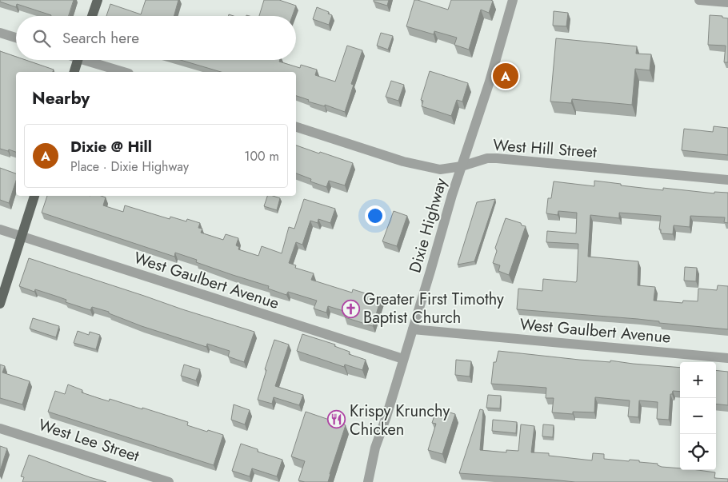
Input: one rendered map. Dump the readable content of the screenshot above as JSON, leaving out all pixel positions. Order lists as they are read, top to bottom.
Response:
{
  "streets": {
    "street": [
      "West Hill Street",
      "Dixie Highway",
      "West Gaulbert Avenue",
      "West Lee Street"
    ]
  },
  "crossings": [
    ["West Hill Street", "Dixie Highway"],
    ["Dixie Highway", "West Gaulbert Avenue"]
  ],
  "places": {
    "church": ["Greater First Timothy Baptist Church"],
    "restaurant": ["Krispy Krunchy Chicken"]
  },
  "page": {
    "search": "Search here",
    "pins": "A",
    "heading": "Nearby",
    "list": [
      {
        "mark": "A",
        "name": "Dixie @ Hill",
        "note": "Place · Dixie Highway",
        "value": "100 m"
      }
    ],
    "map_buttons": ["+", "−"]
  }
}
